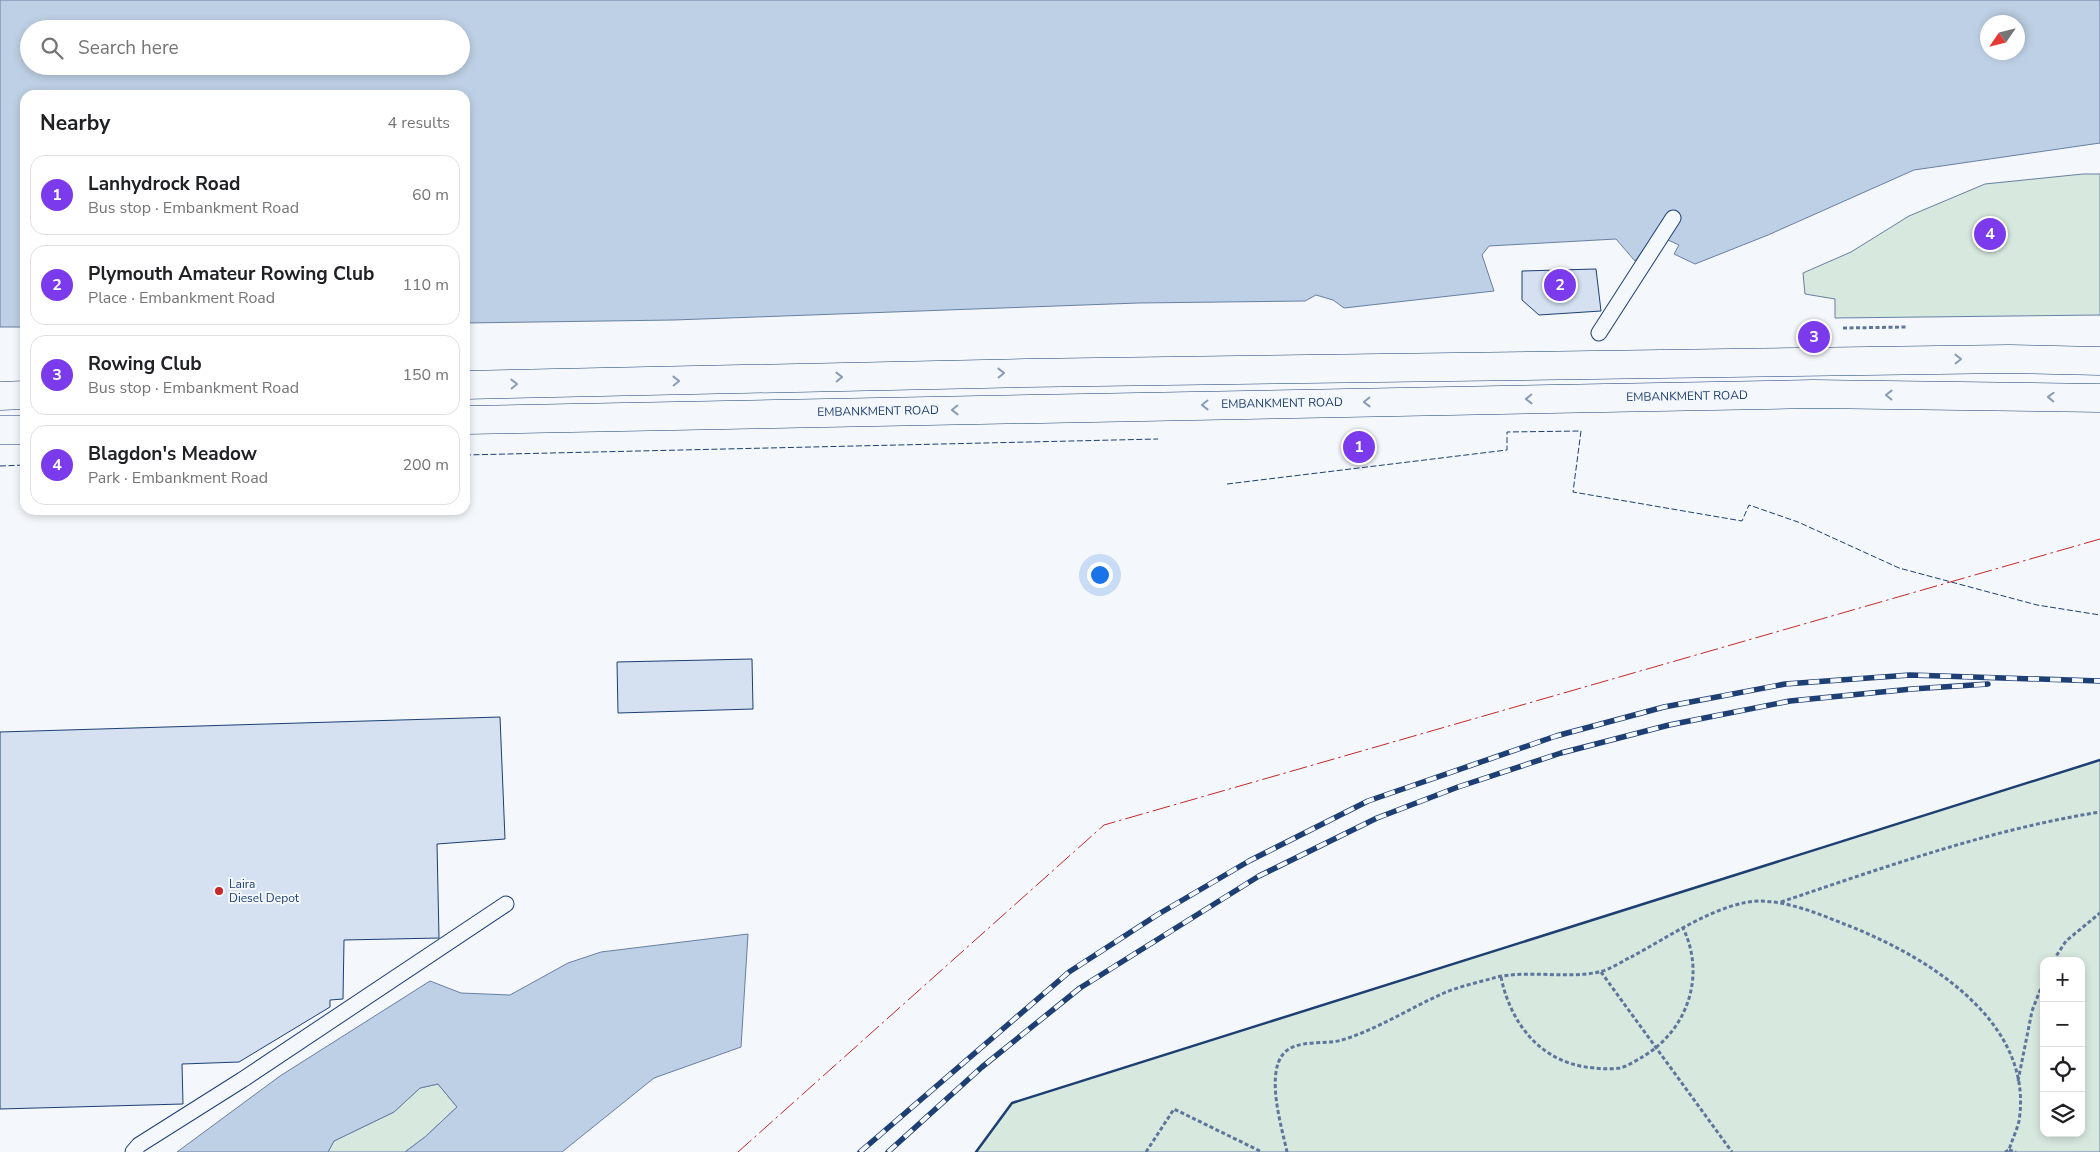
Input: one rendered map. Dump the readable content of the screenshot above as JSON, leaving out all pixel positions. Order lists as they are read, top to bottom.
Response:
{
  "streets": {
    "main road": ["EMBANKMENT ROAD"]
  },
  "places": ["Laira Diesel Depot"],
  "north": "bottom left",
  "page": {
    "search": "Search here",
    "heading": ["Nearby", "4 results"],
    "list": [
      {
        "mark": "1",
        "name": "Lanhydrock Road",
        "note": "Bus stop · Embankment Road",
        "value": "60 m"
      },
      {
        "mark": "2",
        "name": "Plymouth Amateur Rowing Club",
        "note": "Place · Embankment Road",
        "value": "110 m"
      },
      {
        "mark": "3",
        "name": "Rowing Club",
        "note": "Bus stop · Embankment Road",
        "value": "150 m"
      },
      {
        "mark": "4",
        "name": "Blagdon's Meadow",
        "note": "Park · Embankment Road",
        "value": "200 m"
      }
    ],
    "pins": [
      "4",
      "2",
      "3",
      "1"
    ],
    "map_buttons": ["+", "−"]
  }
}
